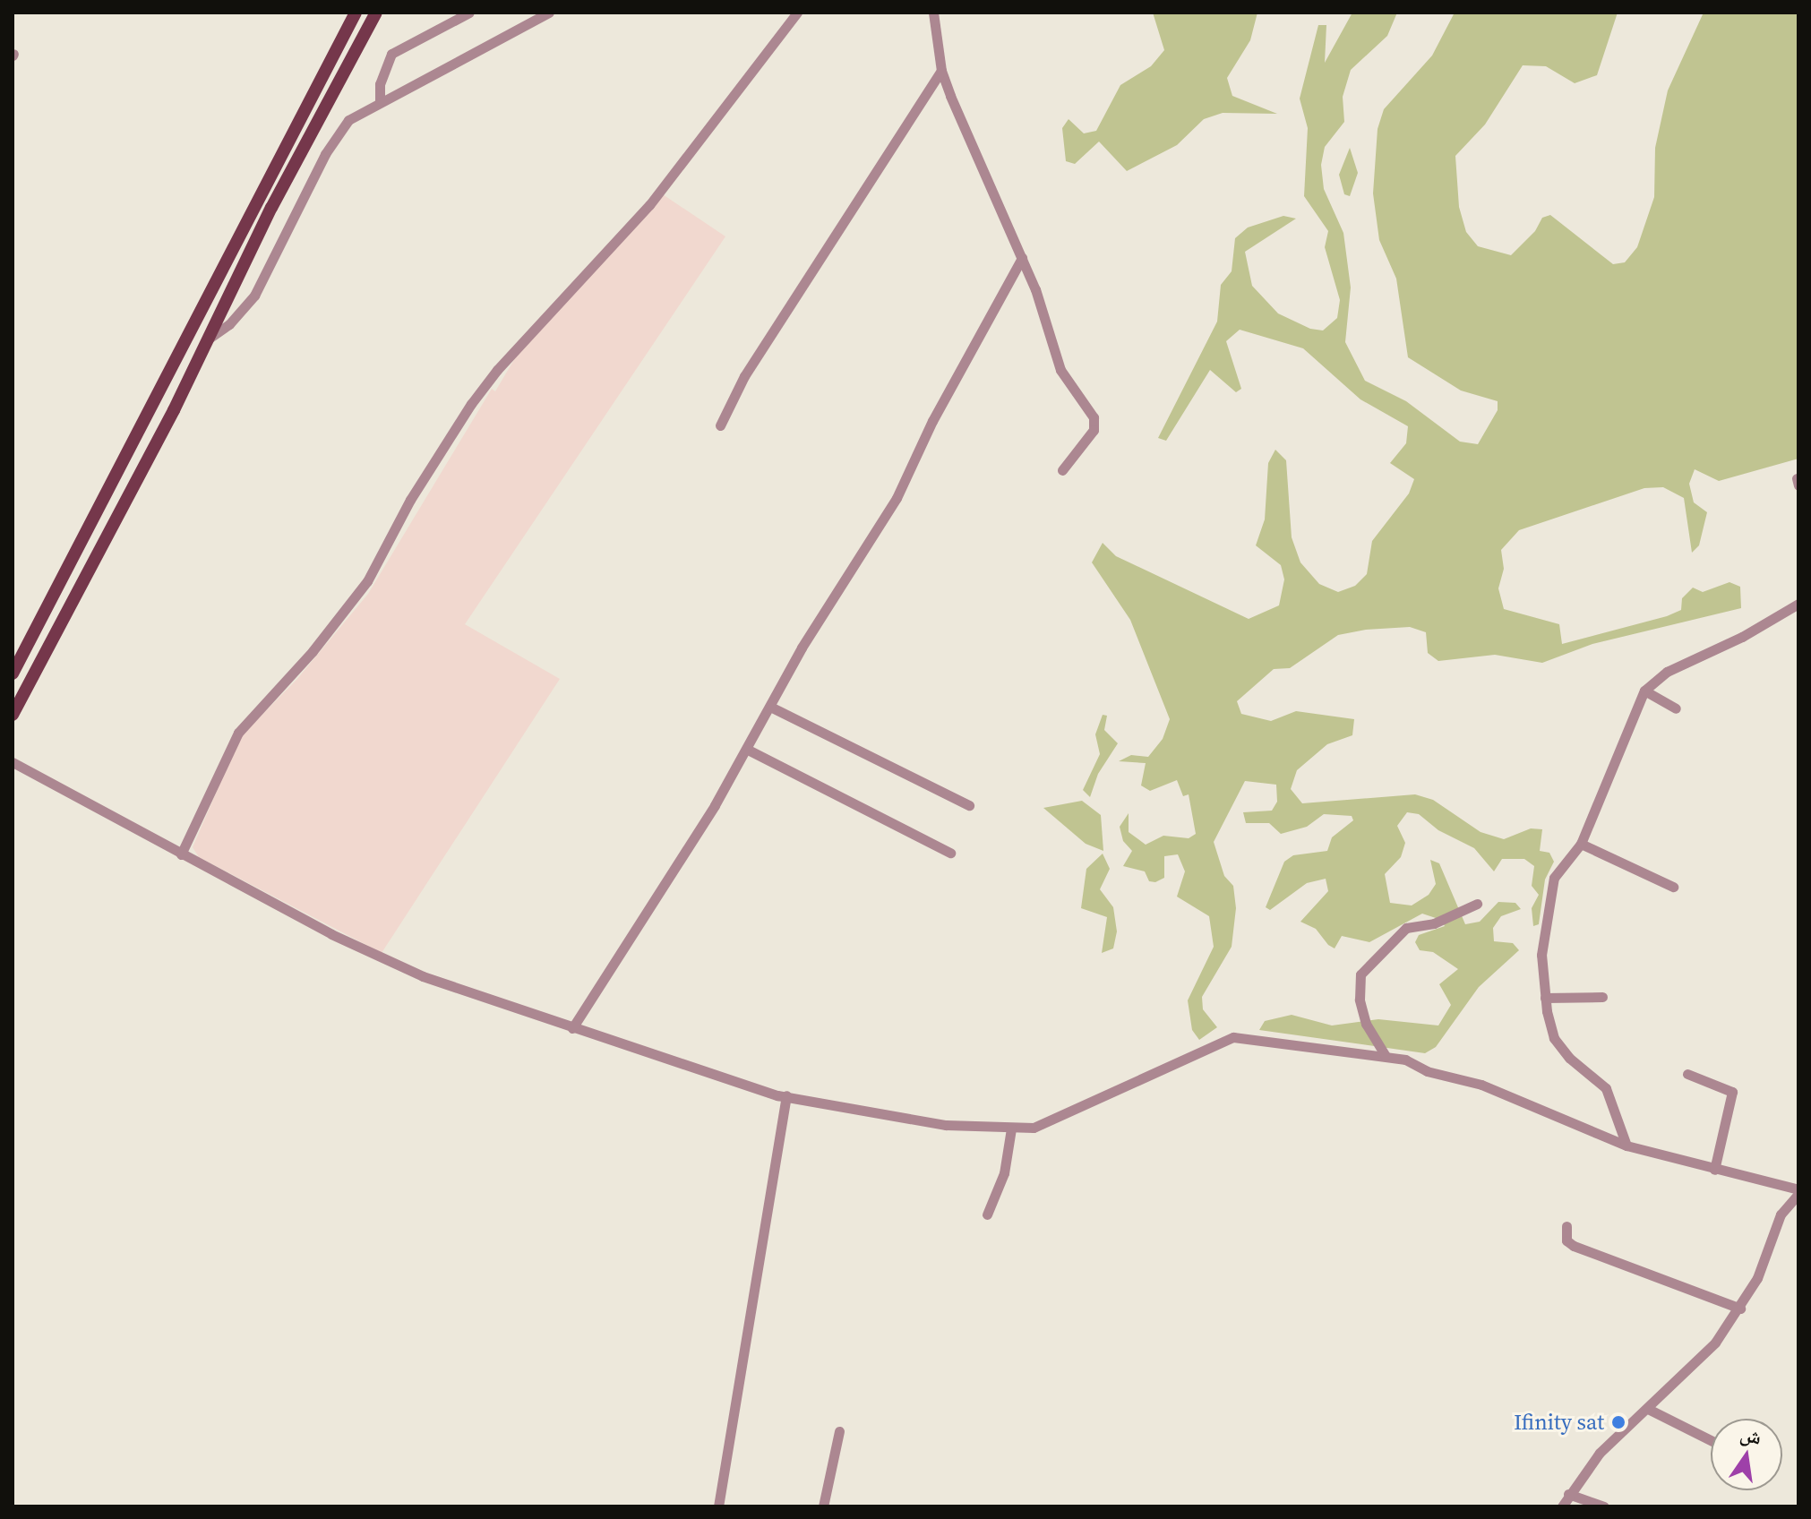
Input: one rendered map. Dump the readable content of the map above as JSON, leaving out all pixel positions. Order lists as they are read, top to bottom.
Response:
{
  "places": ["Ifinity sat"],
  "north": "top"
}
